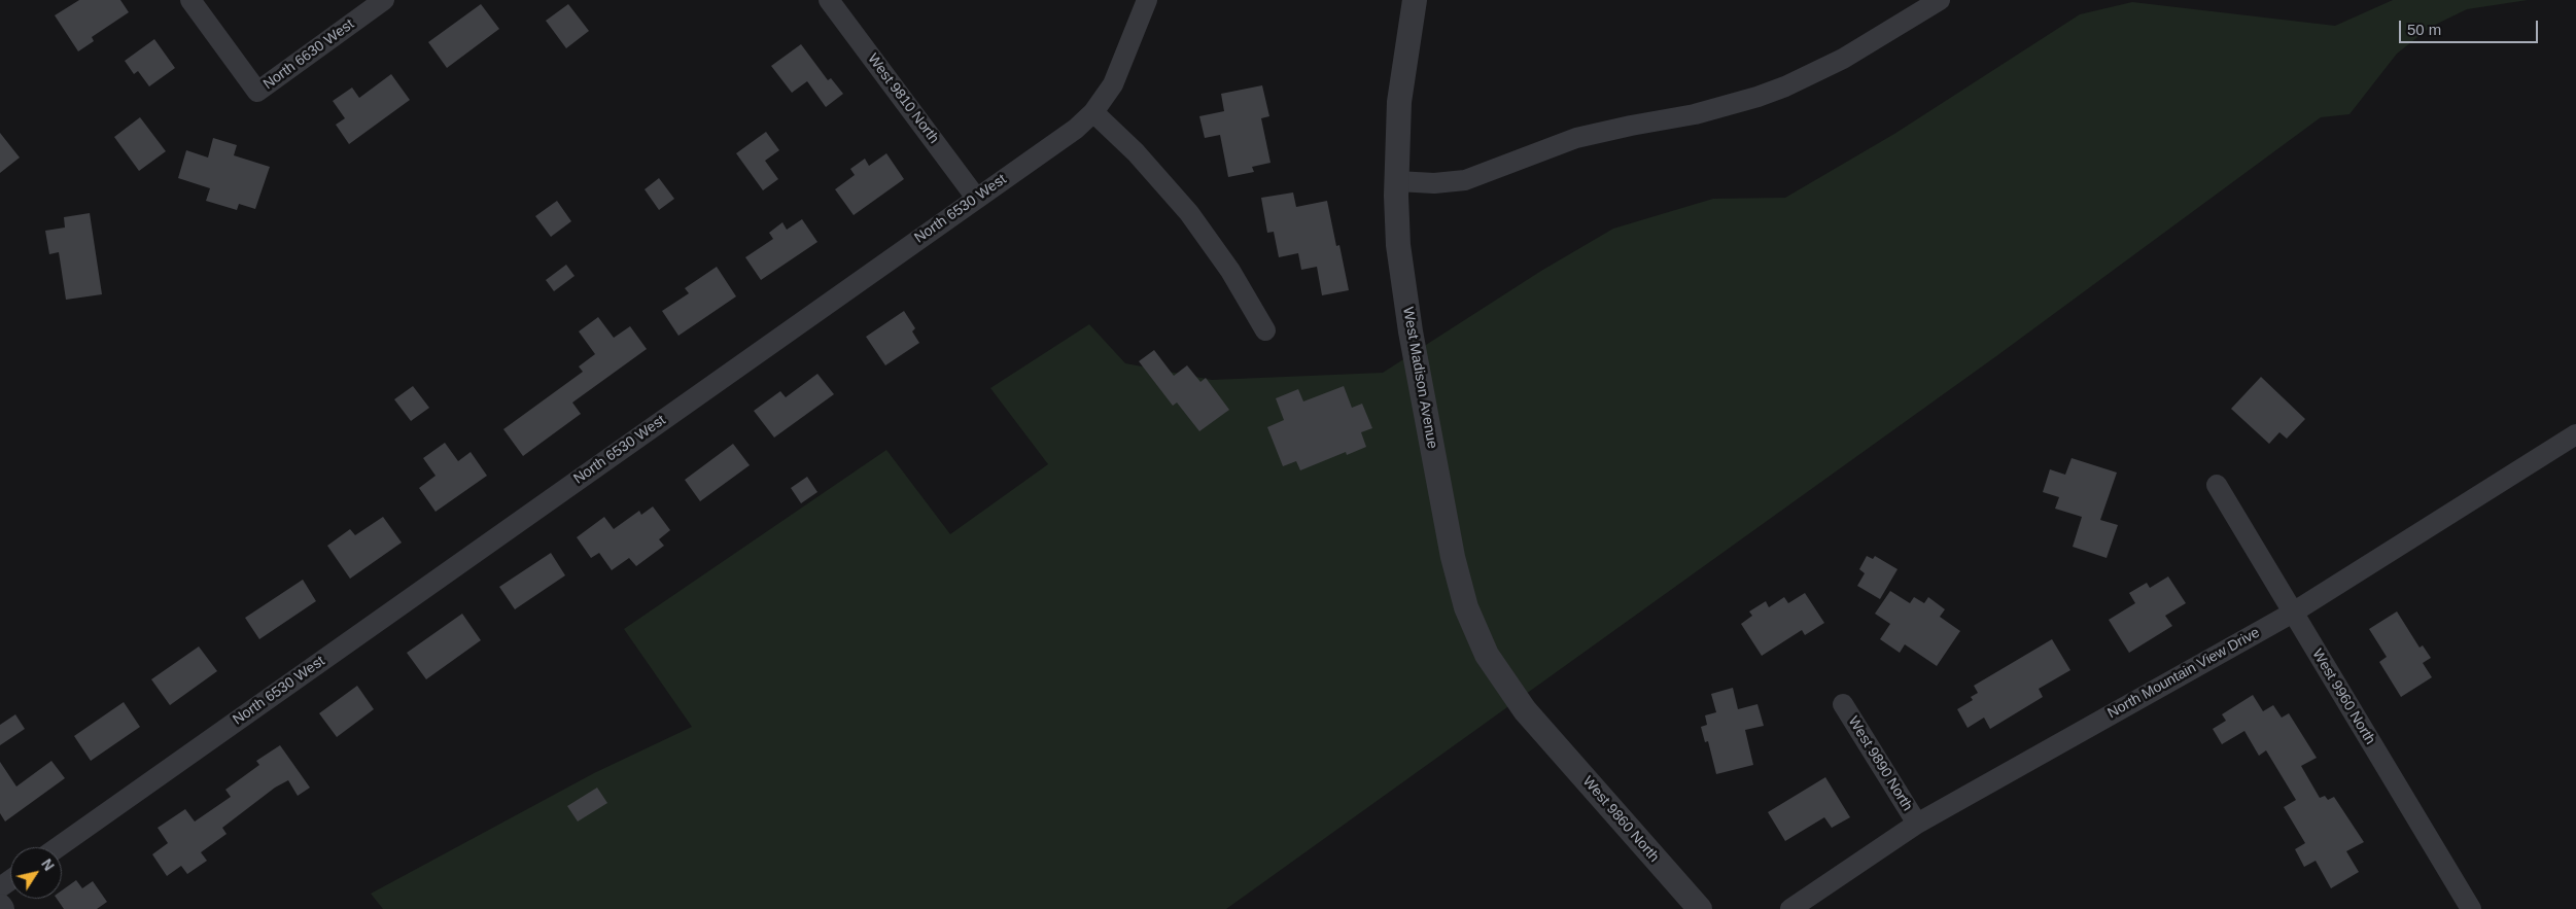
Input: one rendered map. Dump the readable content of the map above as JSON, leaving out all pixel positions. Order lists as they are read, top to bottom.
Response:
{
  "streets": {
    "street": [
      "North 6630 West",
      "West 9810 North",
      "North 6530 West",
      "West Madison Avenue",
      "North Mountain View Drive",
      "West 9960 North",
      "West 9890 North",
      "West 9860 North"
    ]
  },
  "crossings": [
    ["West 9810 North", "North 6530 West"],
    ["West Madison Avenue", "West 9860 North"],
    ["North Mountain View Drive", "West 9960 North"],
    ["North Mountain View Drive", "West 9890 North"]
  ],
  "scale_bar": "50 m",
  "north": "top right"
}
